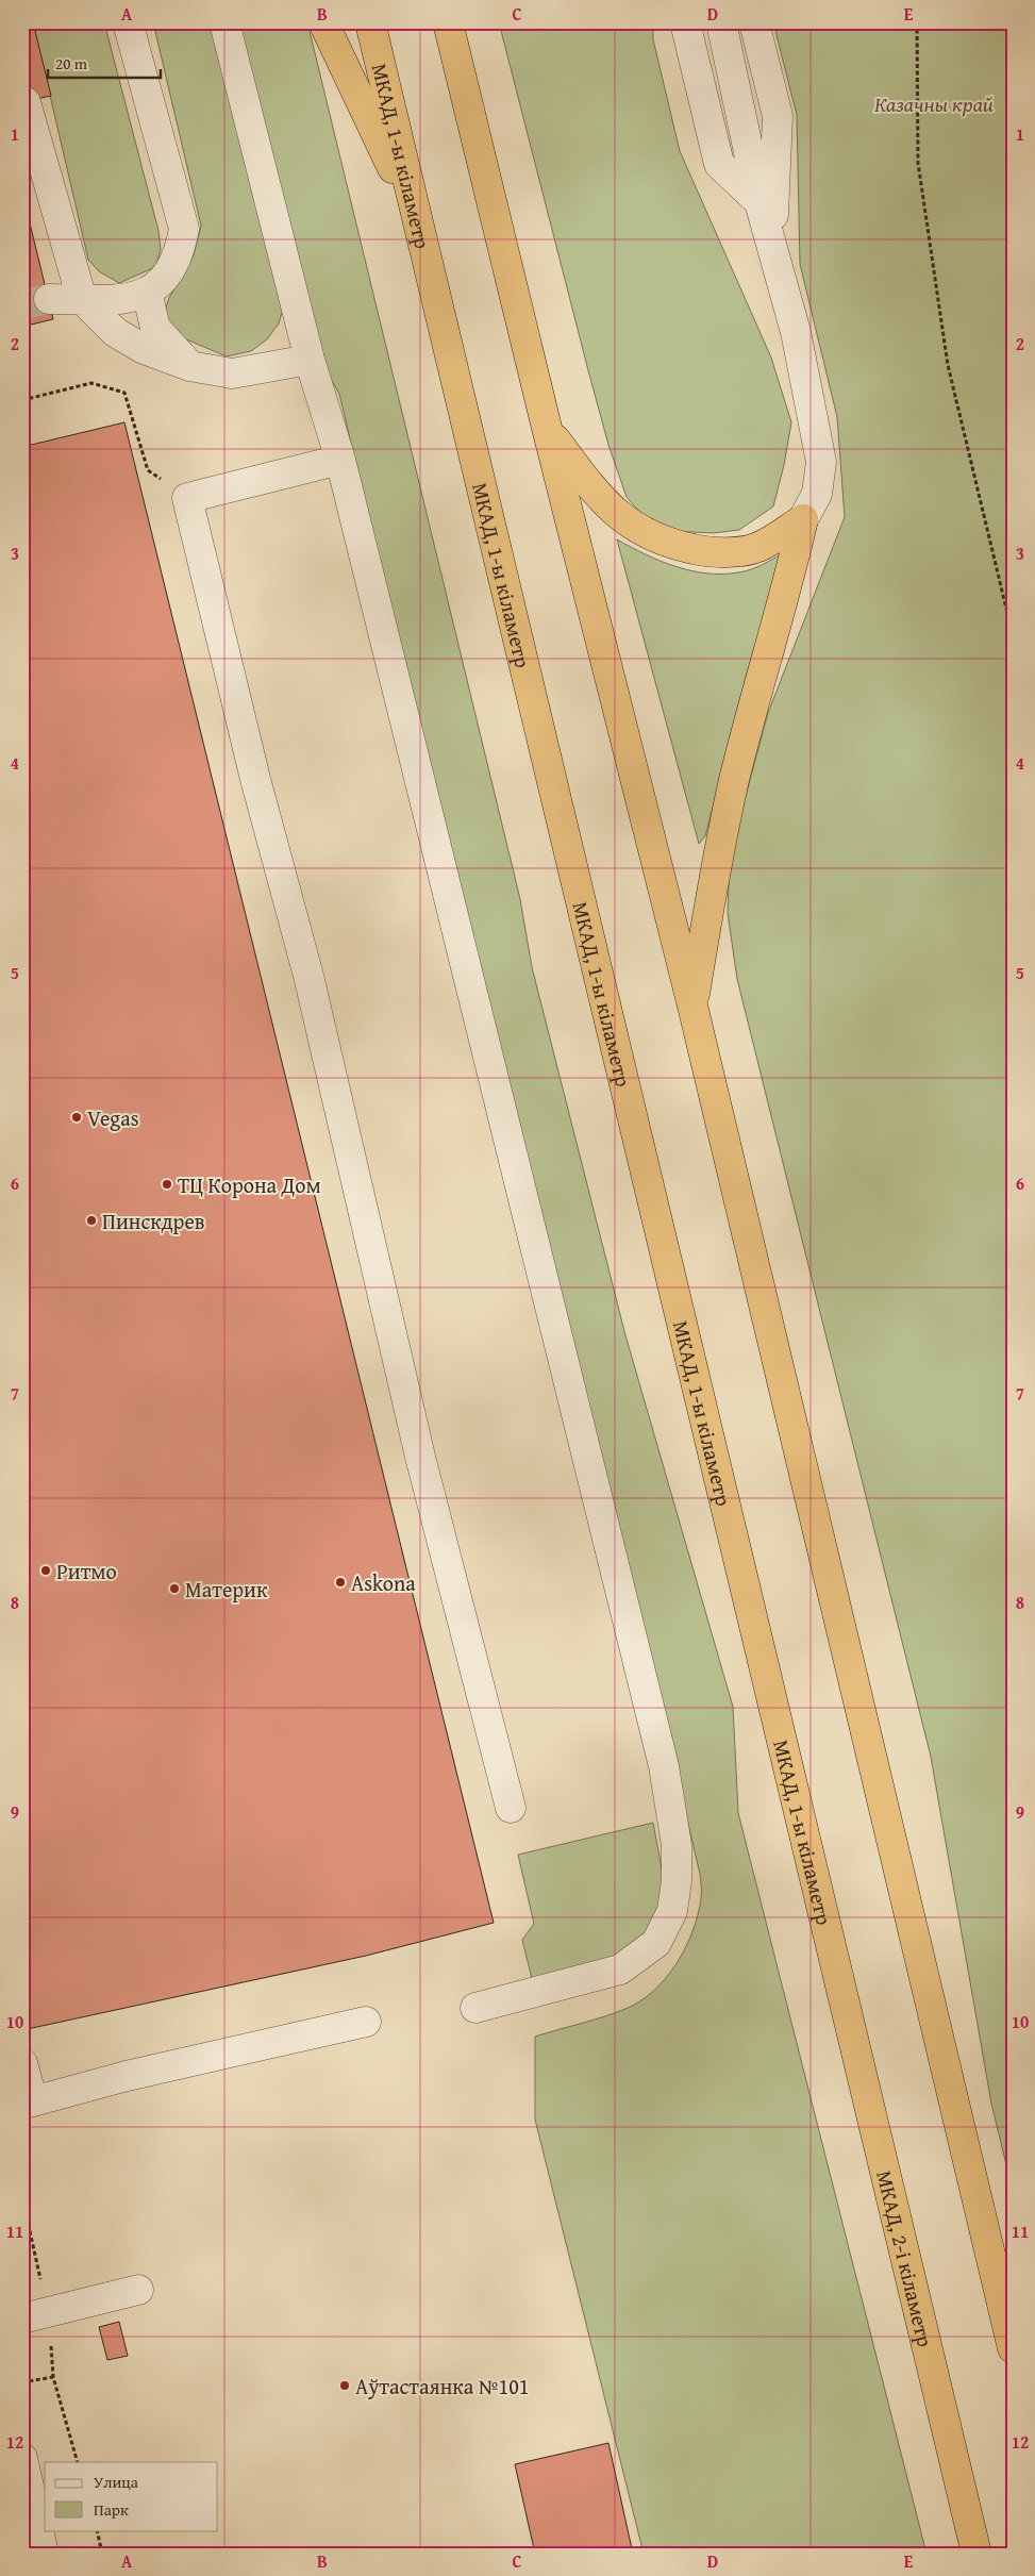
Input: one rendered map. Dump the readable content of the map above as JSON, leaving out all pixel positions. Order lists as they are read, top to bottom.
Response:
{
  "streets": {
    "highway": ["МКАД, 1-ы кіламетр", "МКАД, 2-і кіламетр"]
  },
  "crossings": [
    ["МКАД, 1-ы кіламетр", "МКАД, 2-і кіламетр"]
  ],
  "parks": ["Казачны край"],
  "places": [
    "Vegas",
    "ТЦ Корона Дом",
    "Пинскдрев",
    "Ритмо",
    "Askona",
    "Материк",
    "Аўтастаянка №101"
  ],
  "legend": ["Улица", "Парк"],
  "scale_bar": "20 m",
  "grid": {
    "columns": [
      "A",
      "B",
      "C",
      "D",
      "E"
    ],
    "rows": [
      "1",
      "2",
      "3",
      "4",
      "5",
      "6",
      "7",
      "8",
      "9",
      "10",
      "11",
      "12"
    ]
  }
}
